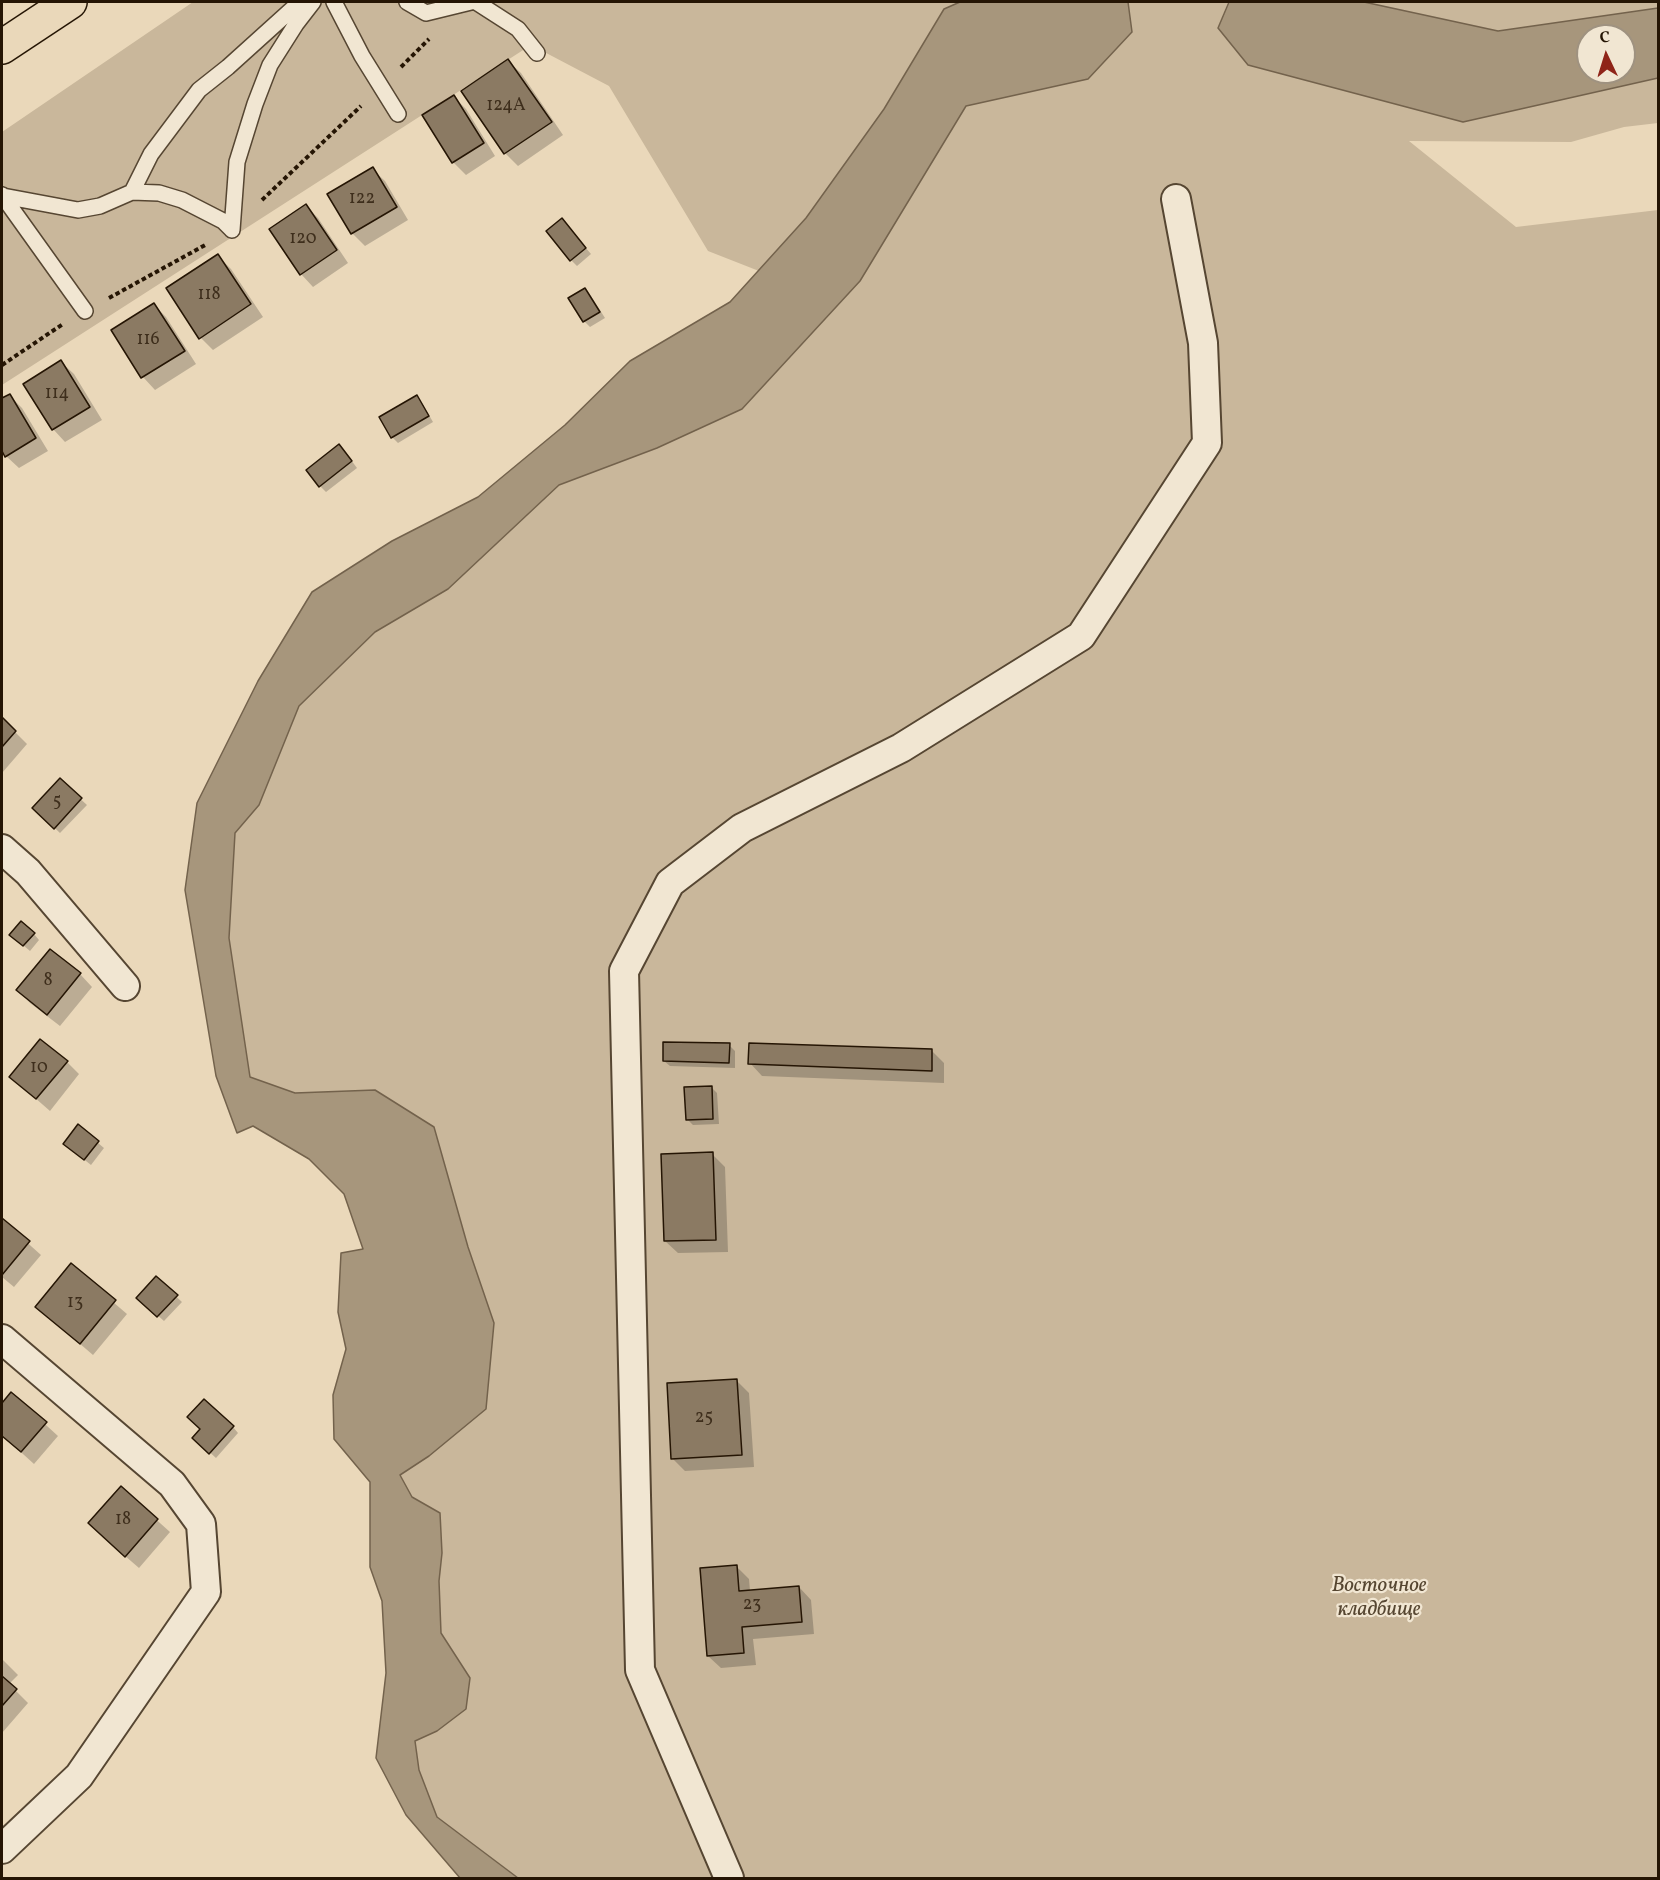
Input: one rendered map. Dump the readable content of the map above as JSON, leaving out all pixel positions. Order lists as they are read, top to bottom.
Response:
{
  "parks": ["Восточное кладбище"],
  "house_numbers": [
    "124А",
    "122",
    "120",
    "118",
    "116",
    "114",
    "5",
    "8",
    "10",
    "13",
    "25",
    "18",
    "23"
  ],
  "north": "top"
}
